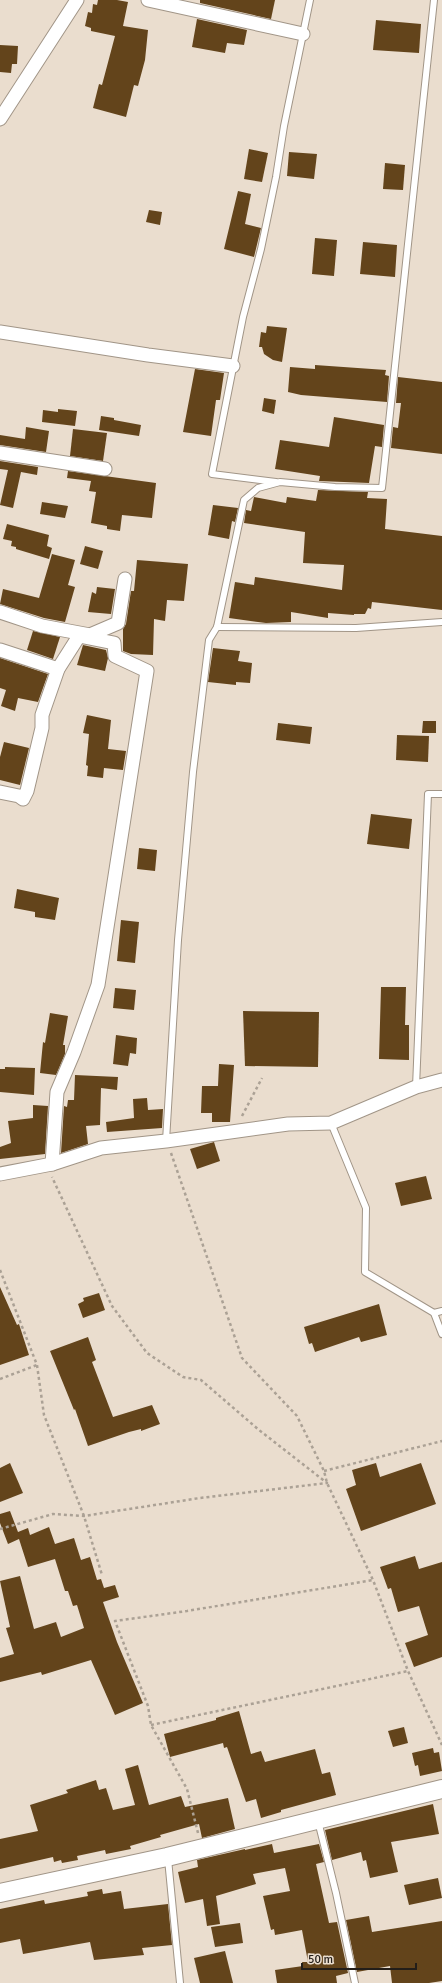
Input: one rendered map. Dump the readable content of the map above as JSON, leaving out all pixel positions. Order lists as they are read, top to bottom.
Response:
{
  "scale_bar": "50 m"
}
